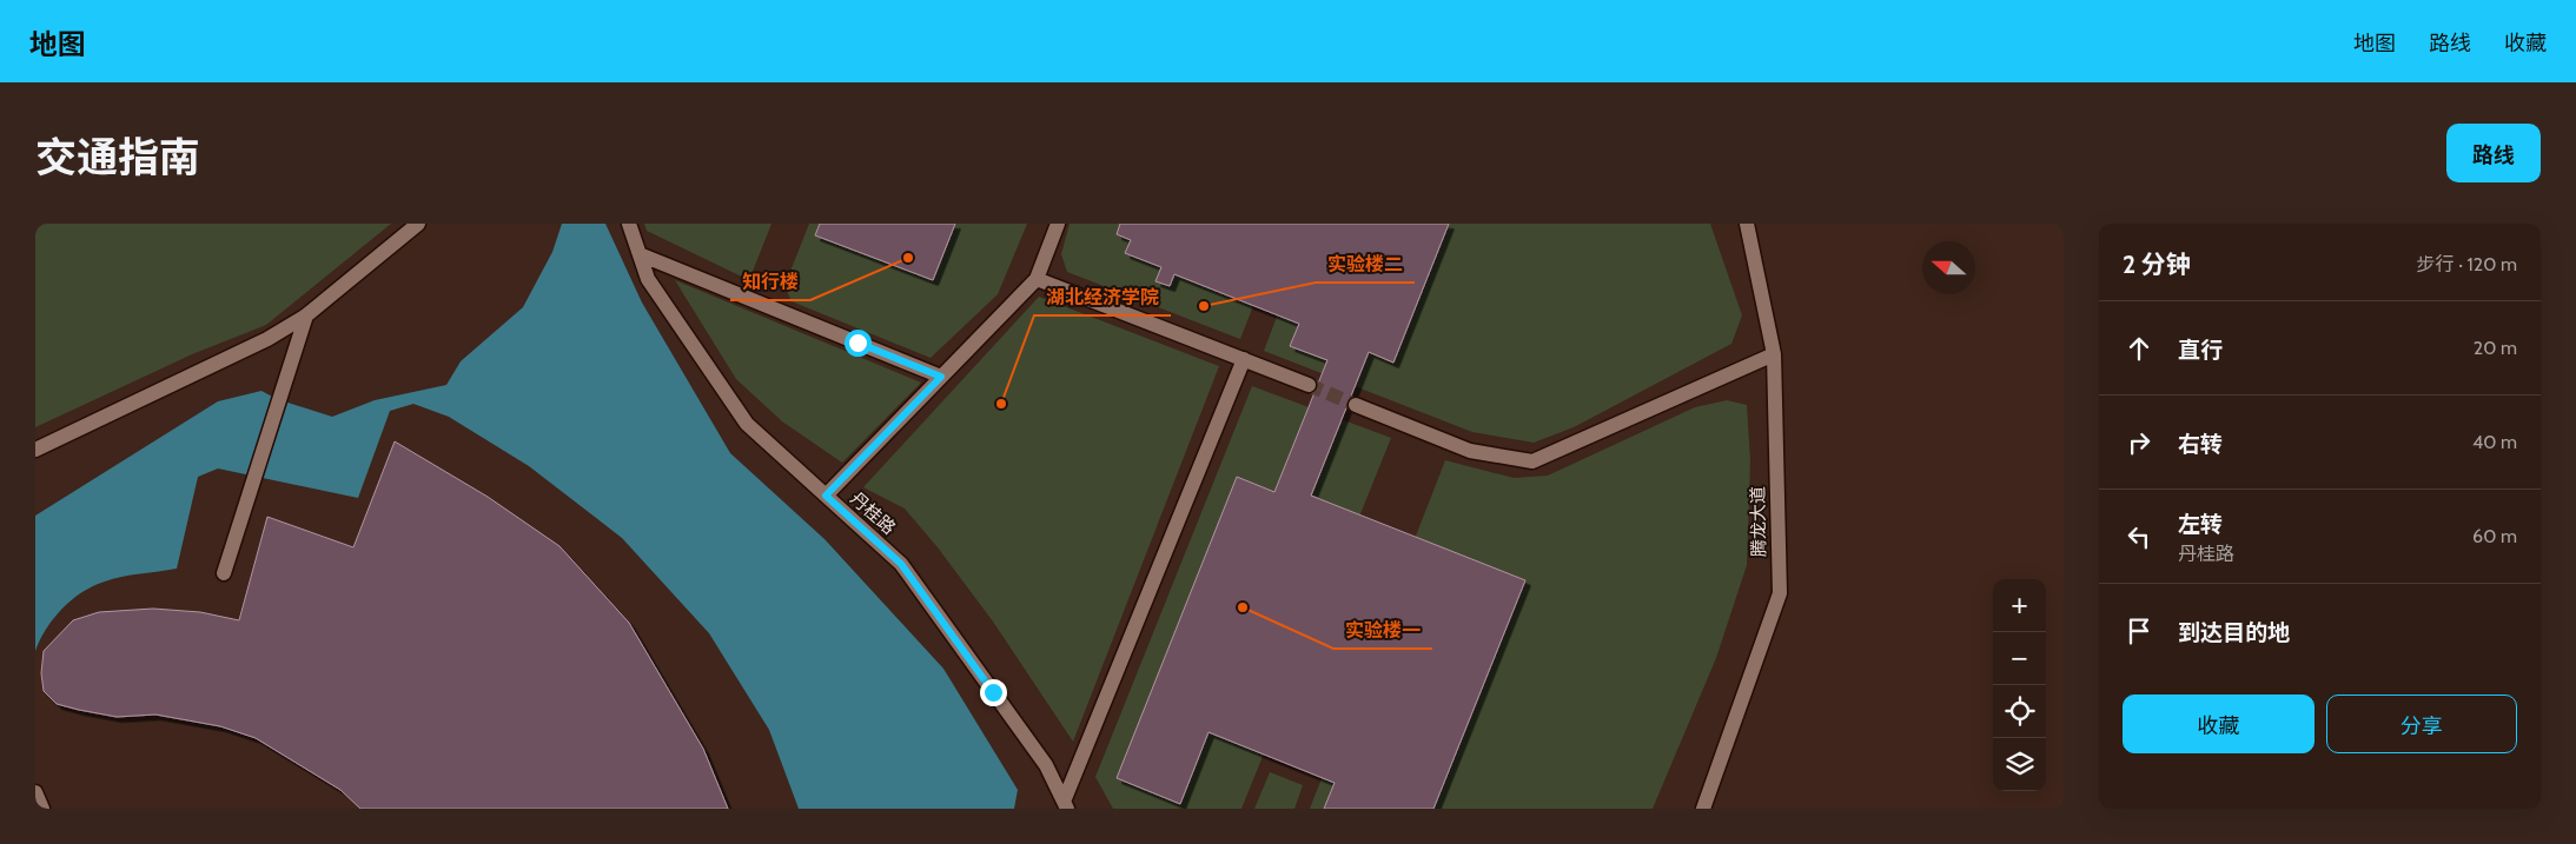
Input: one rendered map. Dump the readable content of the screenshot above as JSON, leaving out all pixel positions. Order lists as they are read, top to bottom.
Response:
{
  "streets": {
    "street": ["丹桂路", "腾龙大道"]
  },
  "places": [
    "知行楼",
    "实验楼二",
    "湖北经济学院",
    "实验楼一"
  ],
  "north": "left",
  "page": {
    "header": "地图",
    "nav": ["地图", "路线", "收藏"],
    "title": "交通指南",
    "buttons": [
      "路线",
      ["收藏", "分享"]
    ],
    "heading": ["2 分钟", "步行 · 120 m"],
    "list": [
      ["直行", "20 m"],
      ["右转", "40 m"],
      ["左转", "丹桂路", "60 m"],
      "到达目的地"
    ],
    "map_buttons": ["+", "−"]
  }
}
